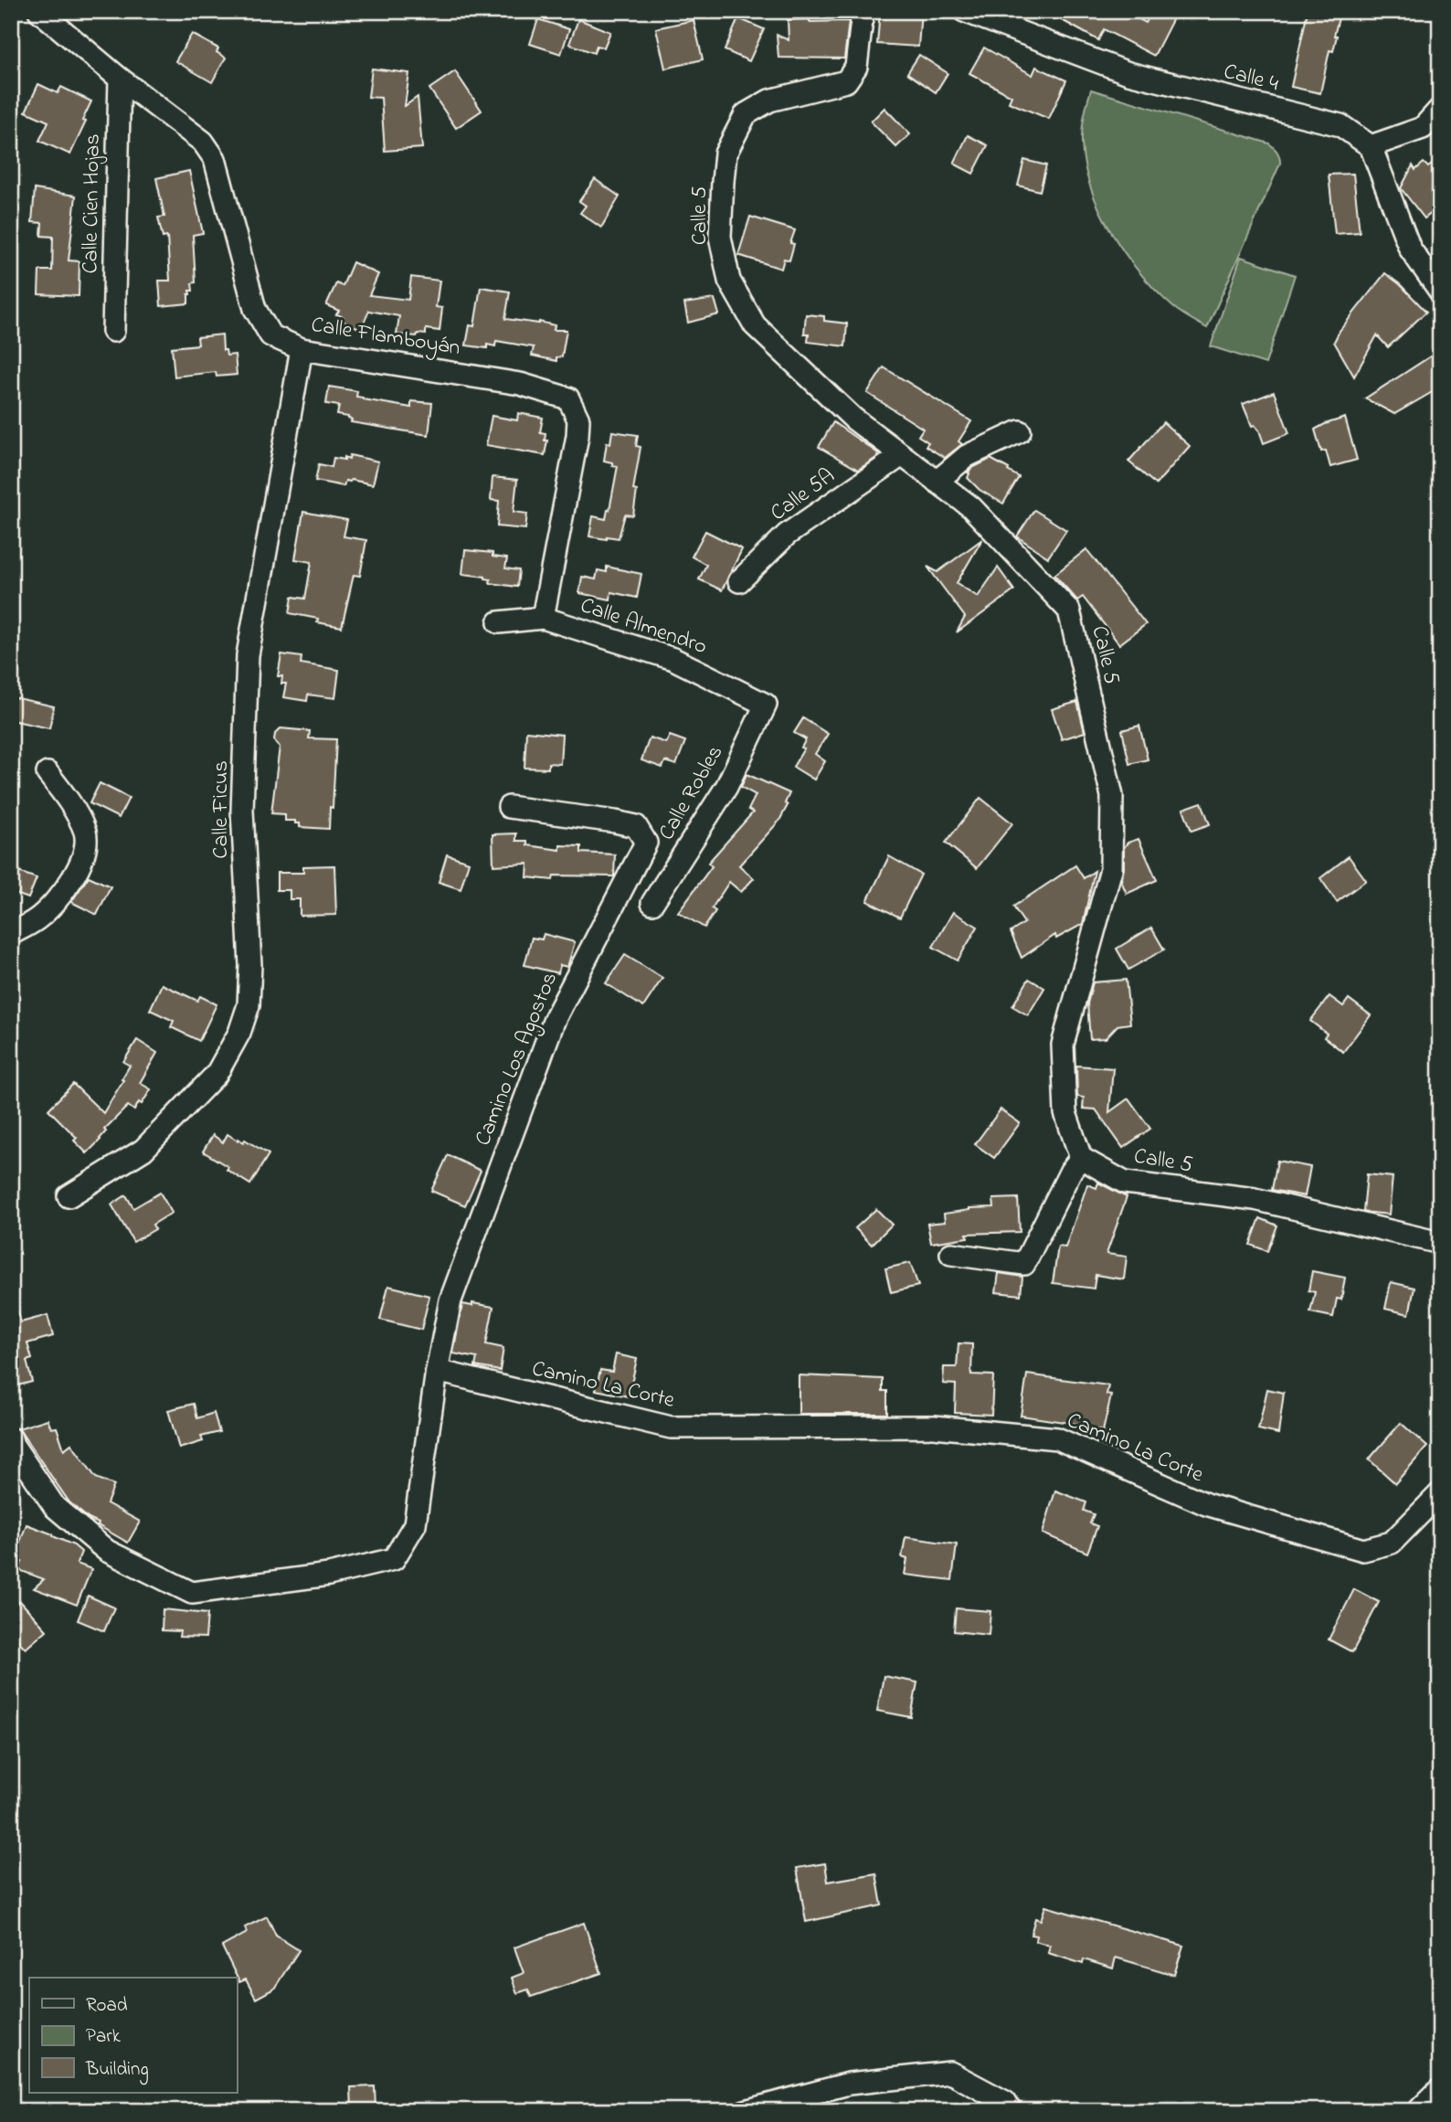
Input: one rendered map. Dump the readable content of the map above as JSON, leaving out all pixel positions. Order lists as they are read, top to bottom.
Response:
{
  "streets": {
    "street": [
      "Calle 4",
      "Calle Cien Hojas",
      "Calle 5",
      "Calle Flamboyán",
      "Calle 5A",
      "Calle Almendro",
      "Calle Robles",
      "Calle Ficus",
      "Camino Los Agostos",
      "Camino La Corte"
    ]
  },
  "crossings": [
    ["Calle Cien Hojas", "Calle Flamboyán"],
    ["Calle 5", "Calle 5A"],
    ["Calle Flamboyán", "Calle Almendro"],
    ["Calle Flamboyán", "Calle Ficus"],
    ["Calle Almendro", "Calle Robles"],
    ["Camino Los Agostos", "Camino La Corte"]
  ],
  "legend": ["Road", "Park", "Building"]
}
